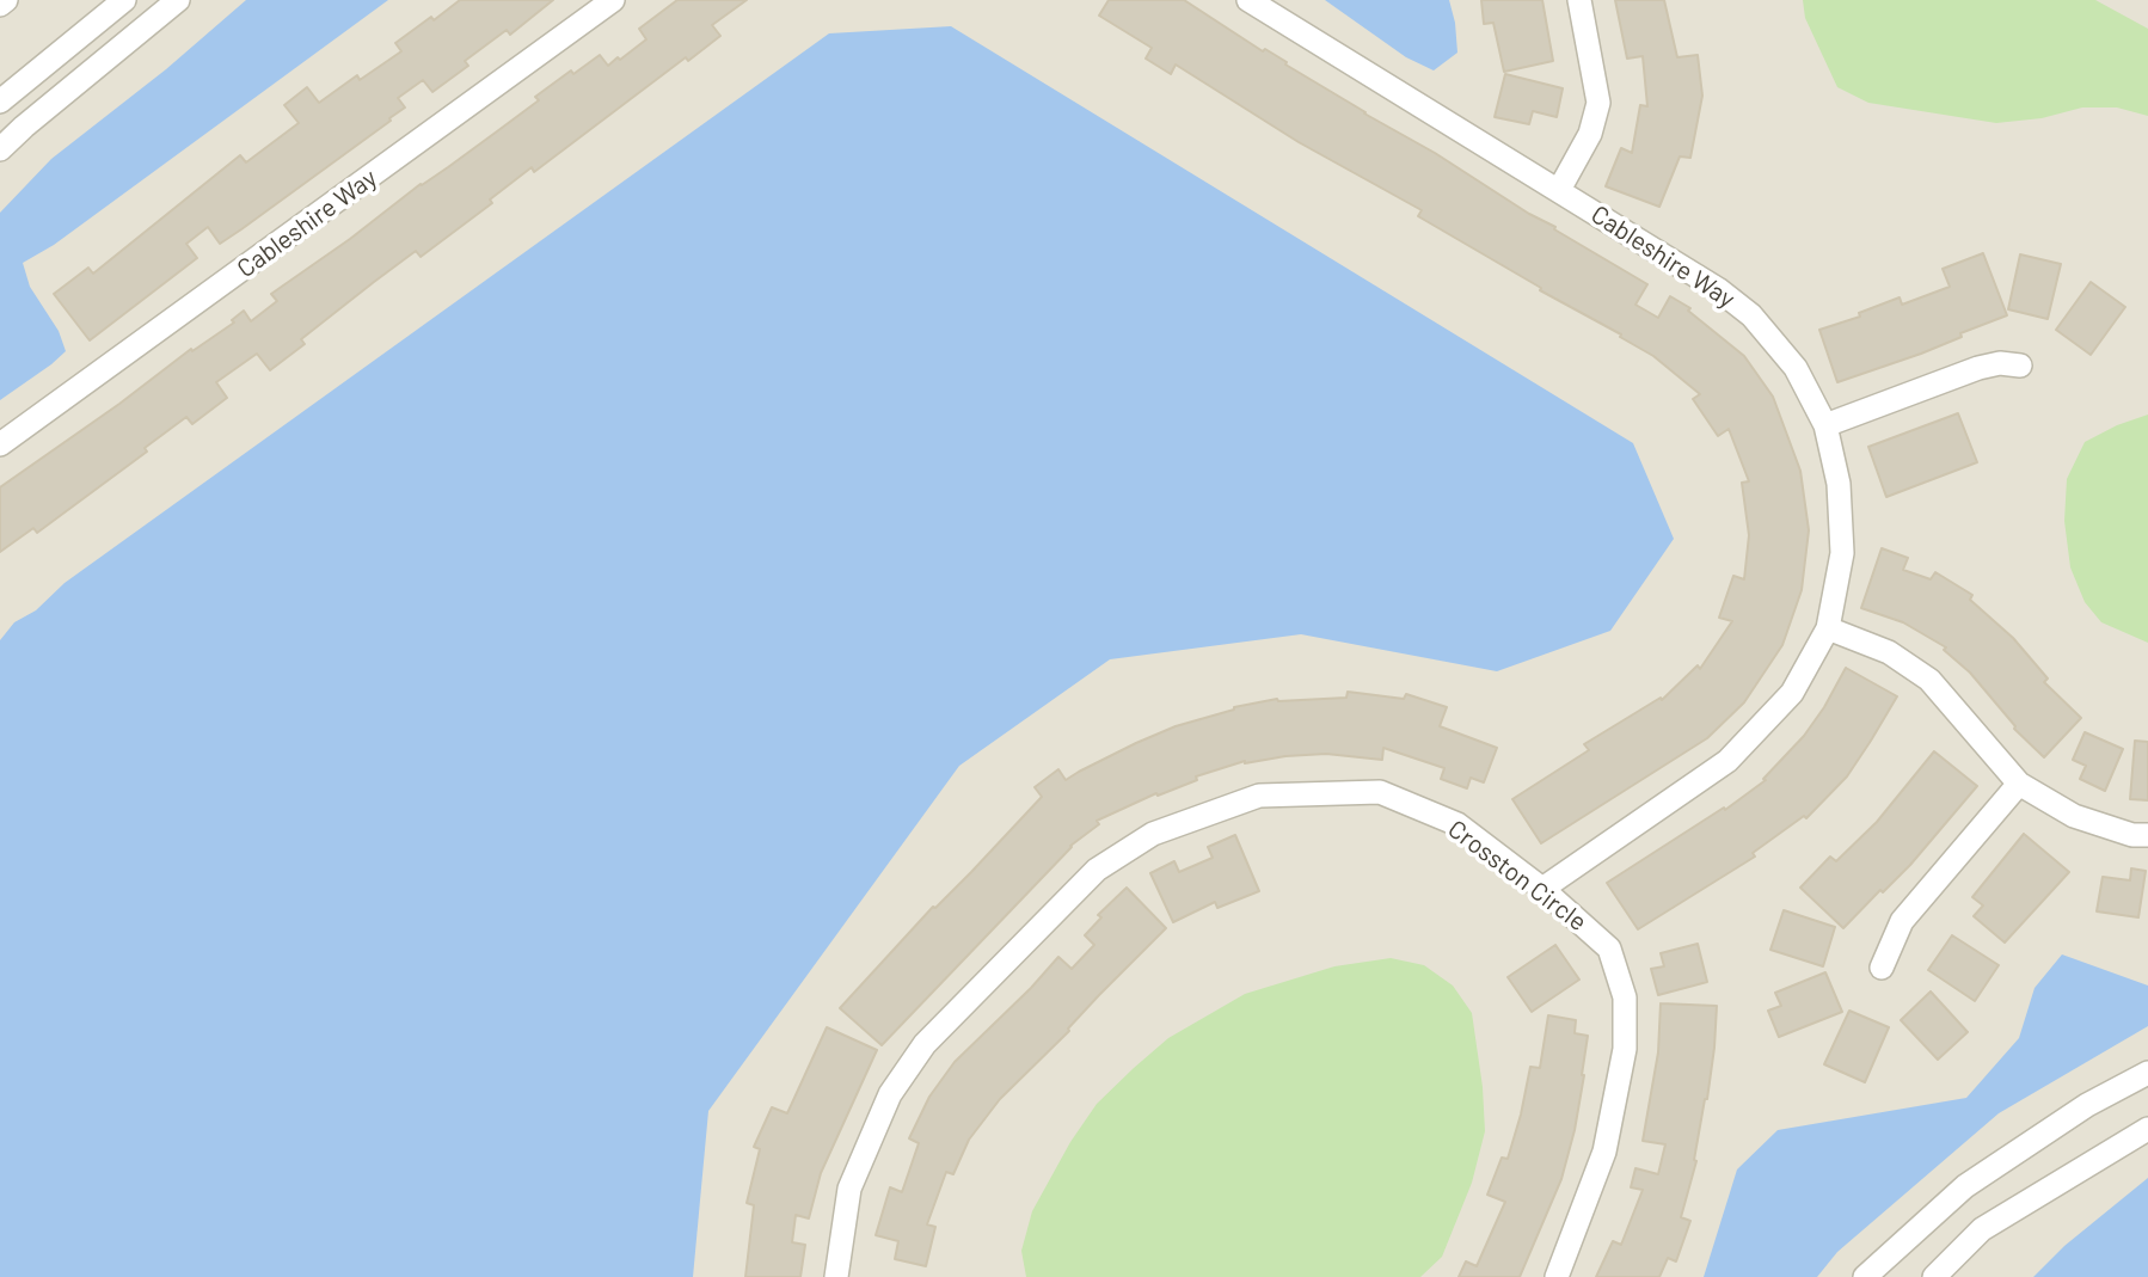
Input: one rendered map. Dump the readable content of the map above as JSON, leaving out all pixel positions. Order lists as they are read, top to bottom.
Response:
{
  "streets": {
    "street": ["Cableshire Way", "Crosston Circle"]
  },
  "crossings": [
    ["Cableshire Way", "Crosston Circle"]
  ]
}
